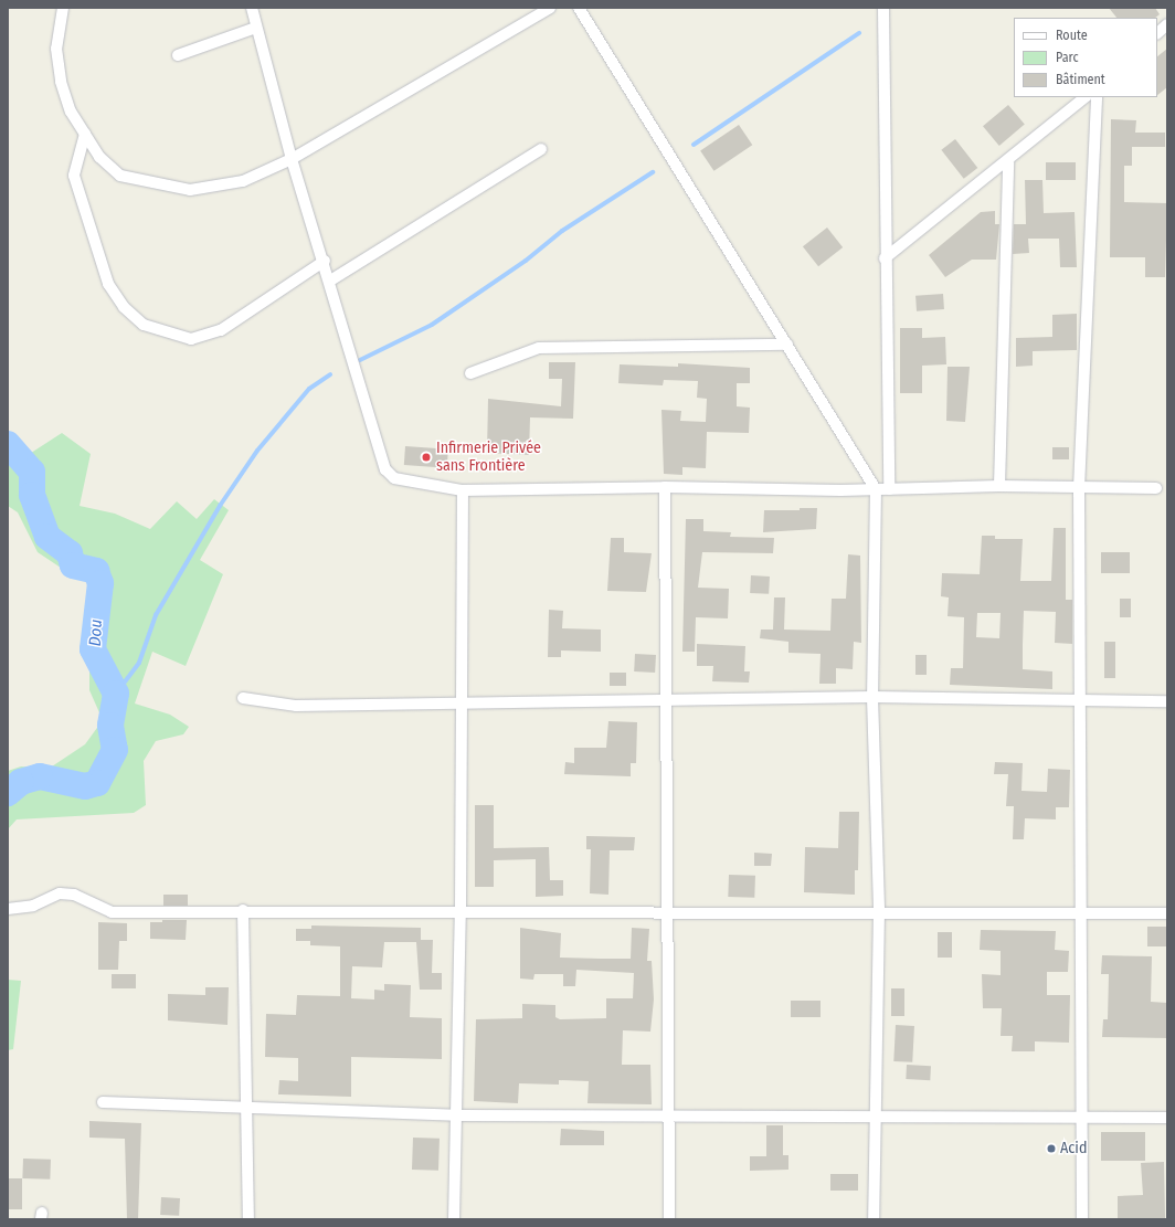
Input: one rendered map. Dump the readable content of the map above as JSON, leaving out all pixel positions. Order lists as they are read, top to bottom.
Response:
{
  "water": ["Dou"],
  "places": ["Infirmerie Privée sans Frontière", "Acid"],
  "legend": ["Route", "Parc", "Bâtiment"]
}
